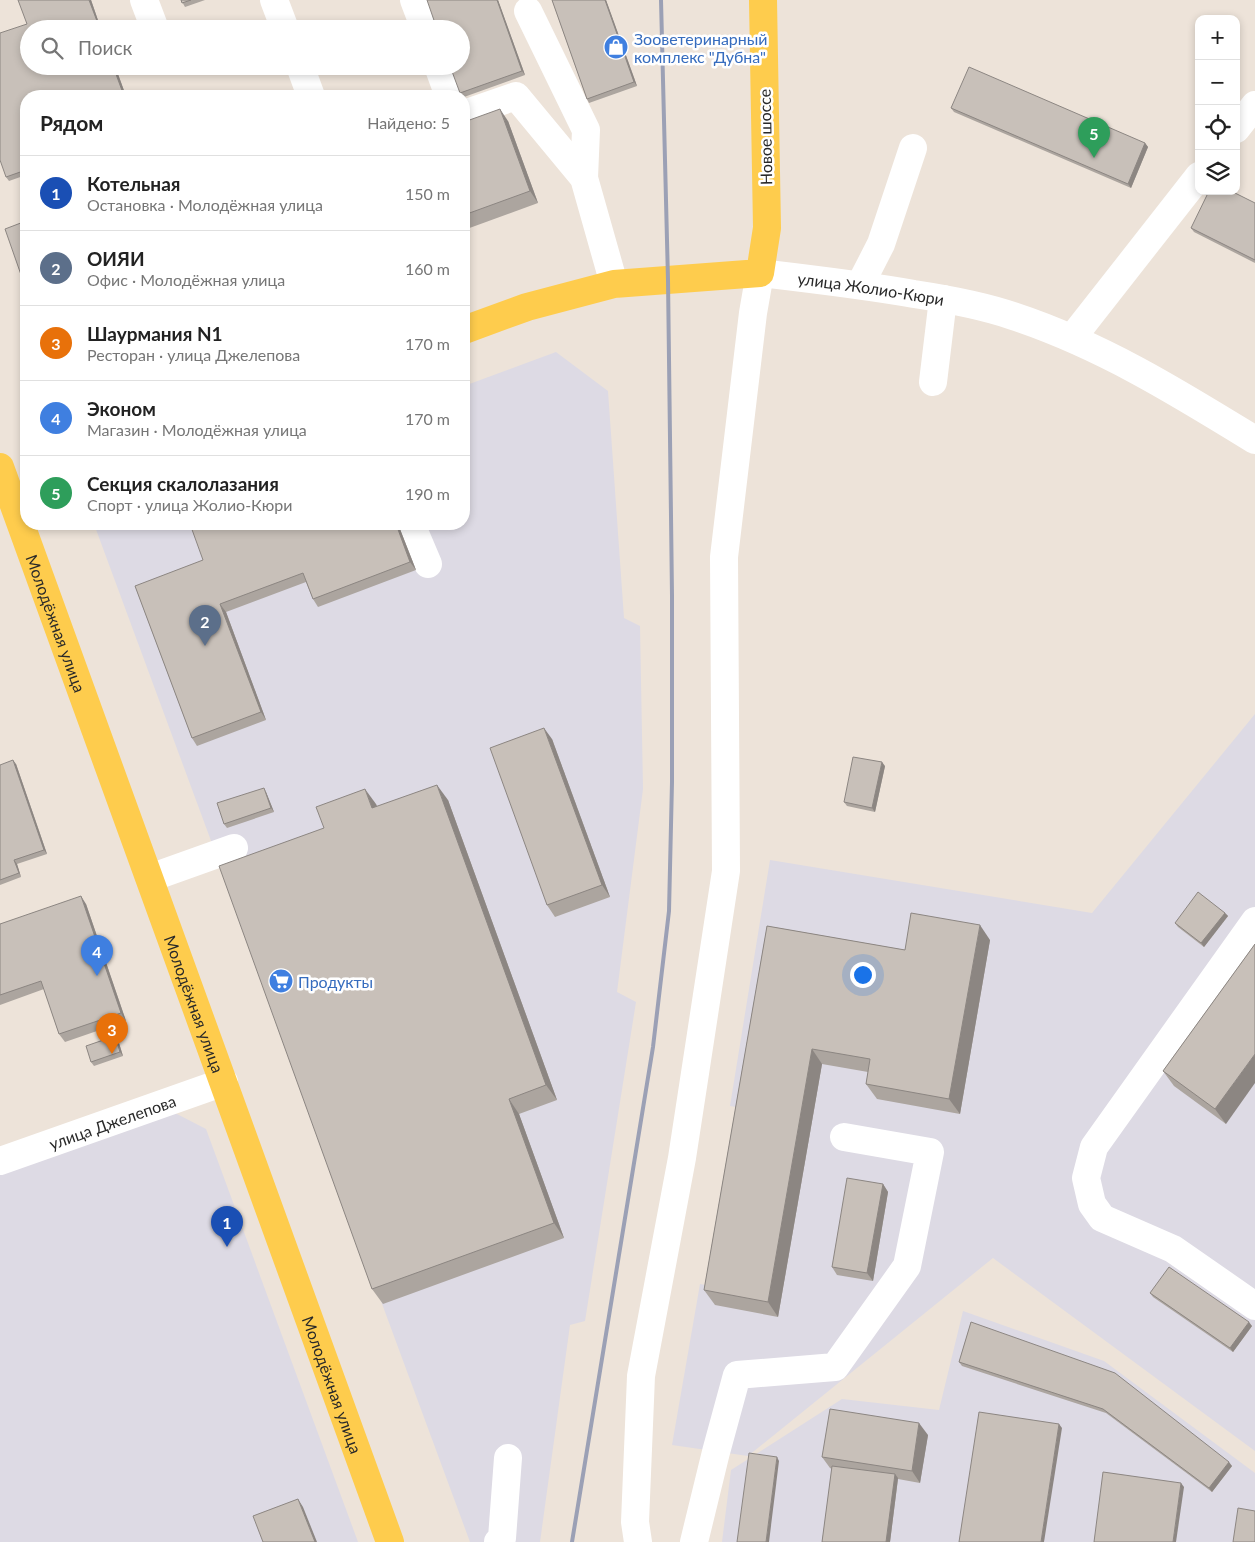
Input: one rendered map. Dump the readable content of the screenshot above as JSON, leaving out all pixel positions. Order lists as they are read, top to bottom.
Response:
{
  "streets": {
    "main road": ["Новое шоссе", "улица Жолио-Кюри", "Молодёжная улица"],
    "street": ["улица Джелепова"]
  },
  "crossings": [
    ["Новое шоссе", "улица Жолио-Кюри"],
    ["Молодёжная улица", "улица Джелепова"]
  ],
  "places": {
    "shop": ["Зооветеринарный комплекс \"Дубна\""],
    "supermarket": ["Продукты"]
  },
  "page": {
    "map_buttons": ["+", "−"],
    "search": "Поиск",
    "heading": ["Рядом", "Найдено: 5"],
    "pins": [
      "5",
      "2",
      "4",
      "3",
      "1"
    ],
    "list": [
      {
        "mark": "1",
        "name": "Котельная",
        "note": "Остановка · Молодёжная улица",
        "value": "150 m"
      },
      {
        "mark": "2",
        "name": "ОИЯИ",
        "note": "Офис · Молодёжная улица",
        "value": "160 m"
      },
      {
        "mark": "3",
        "name": "Шаурмания N1",
        "note": "Ресторан · улица Джелепова",
        "value": "170 m"
      },
      {
        "mark": "4",
        "name": "Эконом",
        "note": "Магазин · Молодёжная улица",
        "value": "170 m"
      },
      {
        "mark": "5",
        "name": "Секция скалолазания",
        "note": "Спорт · улица Жолио-Кюри",
        "value": "190 m"
      }
    ]
  }
}
